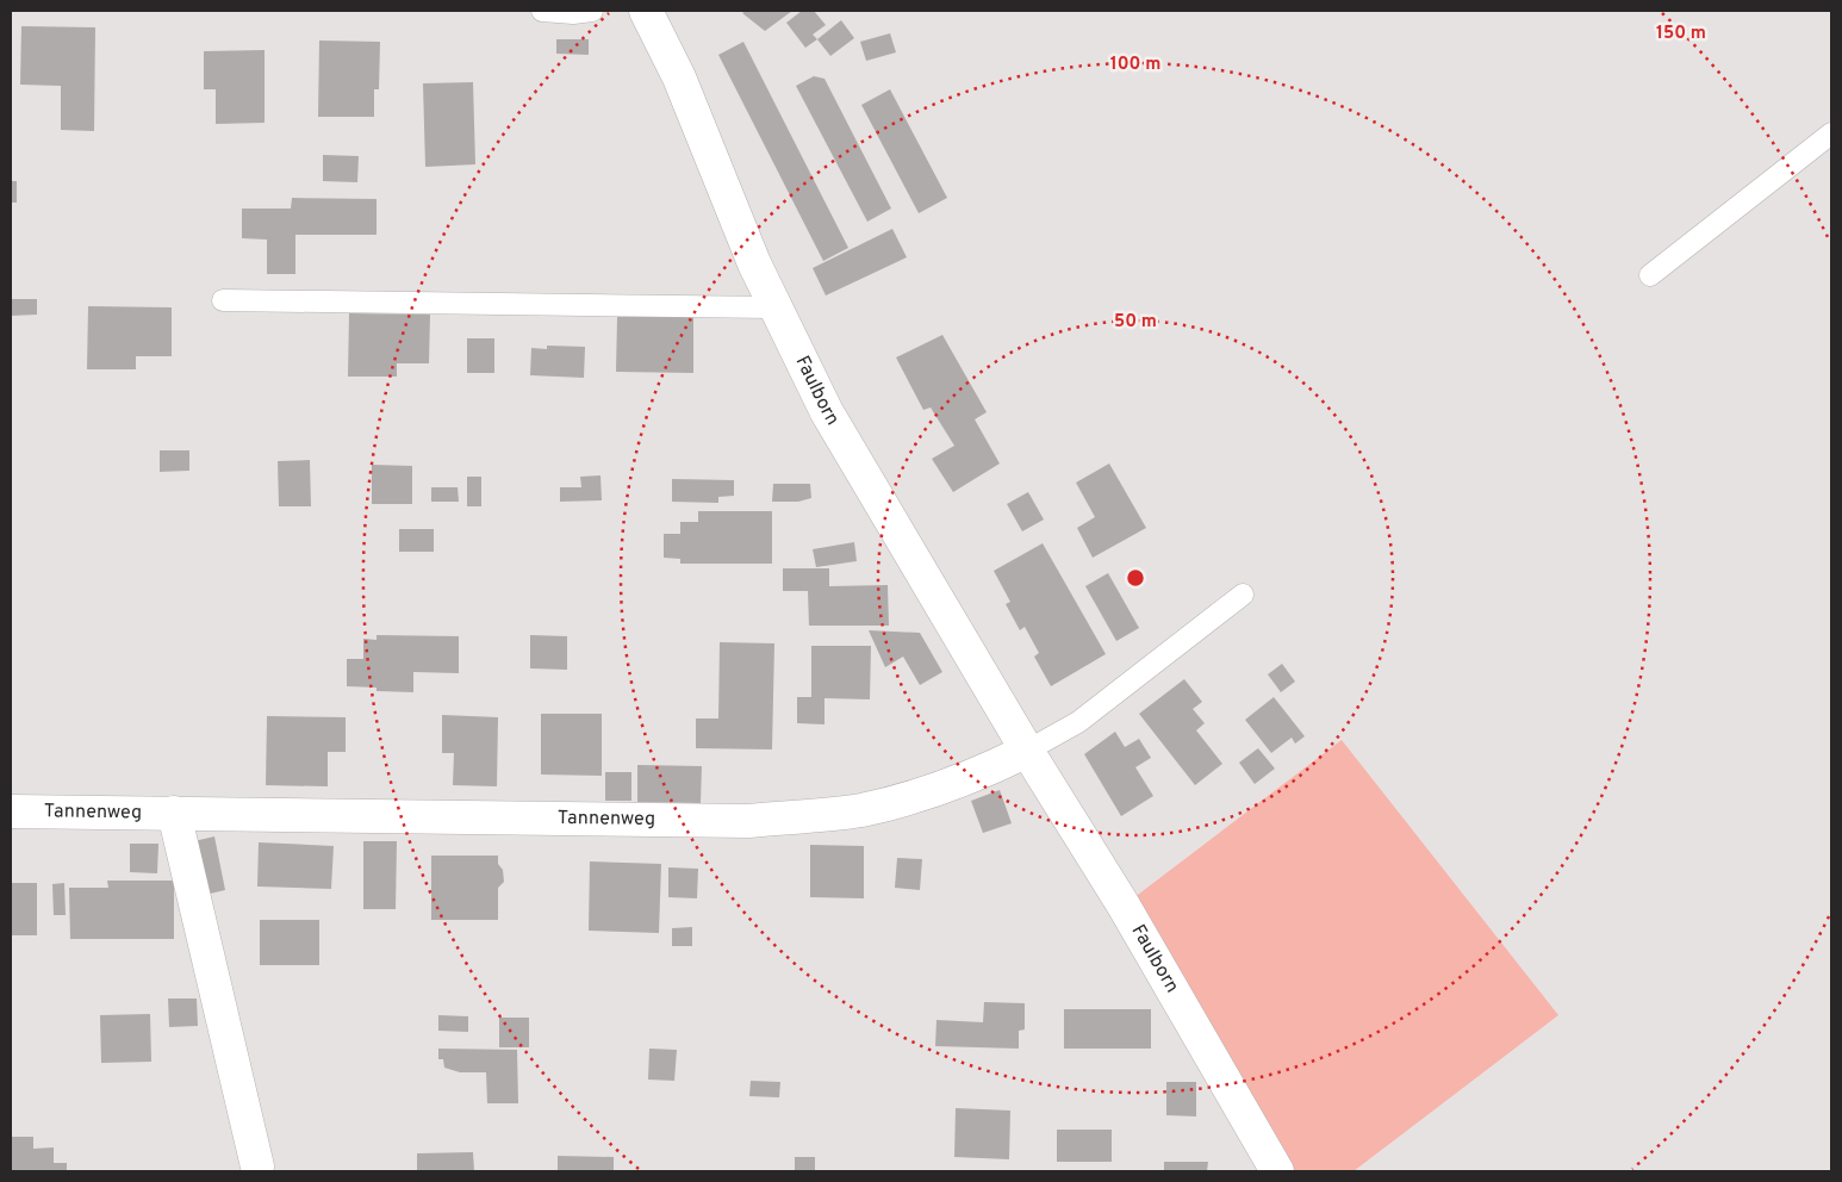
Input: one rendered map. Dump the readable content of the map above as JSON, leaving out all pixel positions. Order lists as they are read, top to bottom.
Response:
{
  "streets": {
    "street": ["Faulborn", "Tannenweg"]
  },
  "crossings": [
    ["Faulborn", "Tannenweg"]
  ],
  "rings": ["150 m", "100 m", "50 m"]
}
